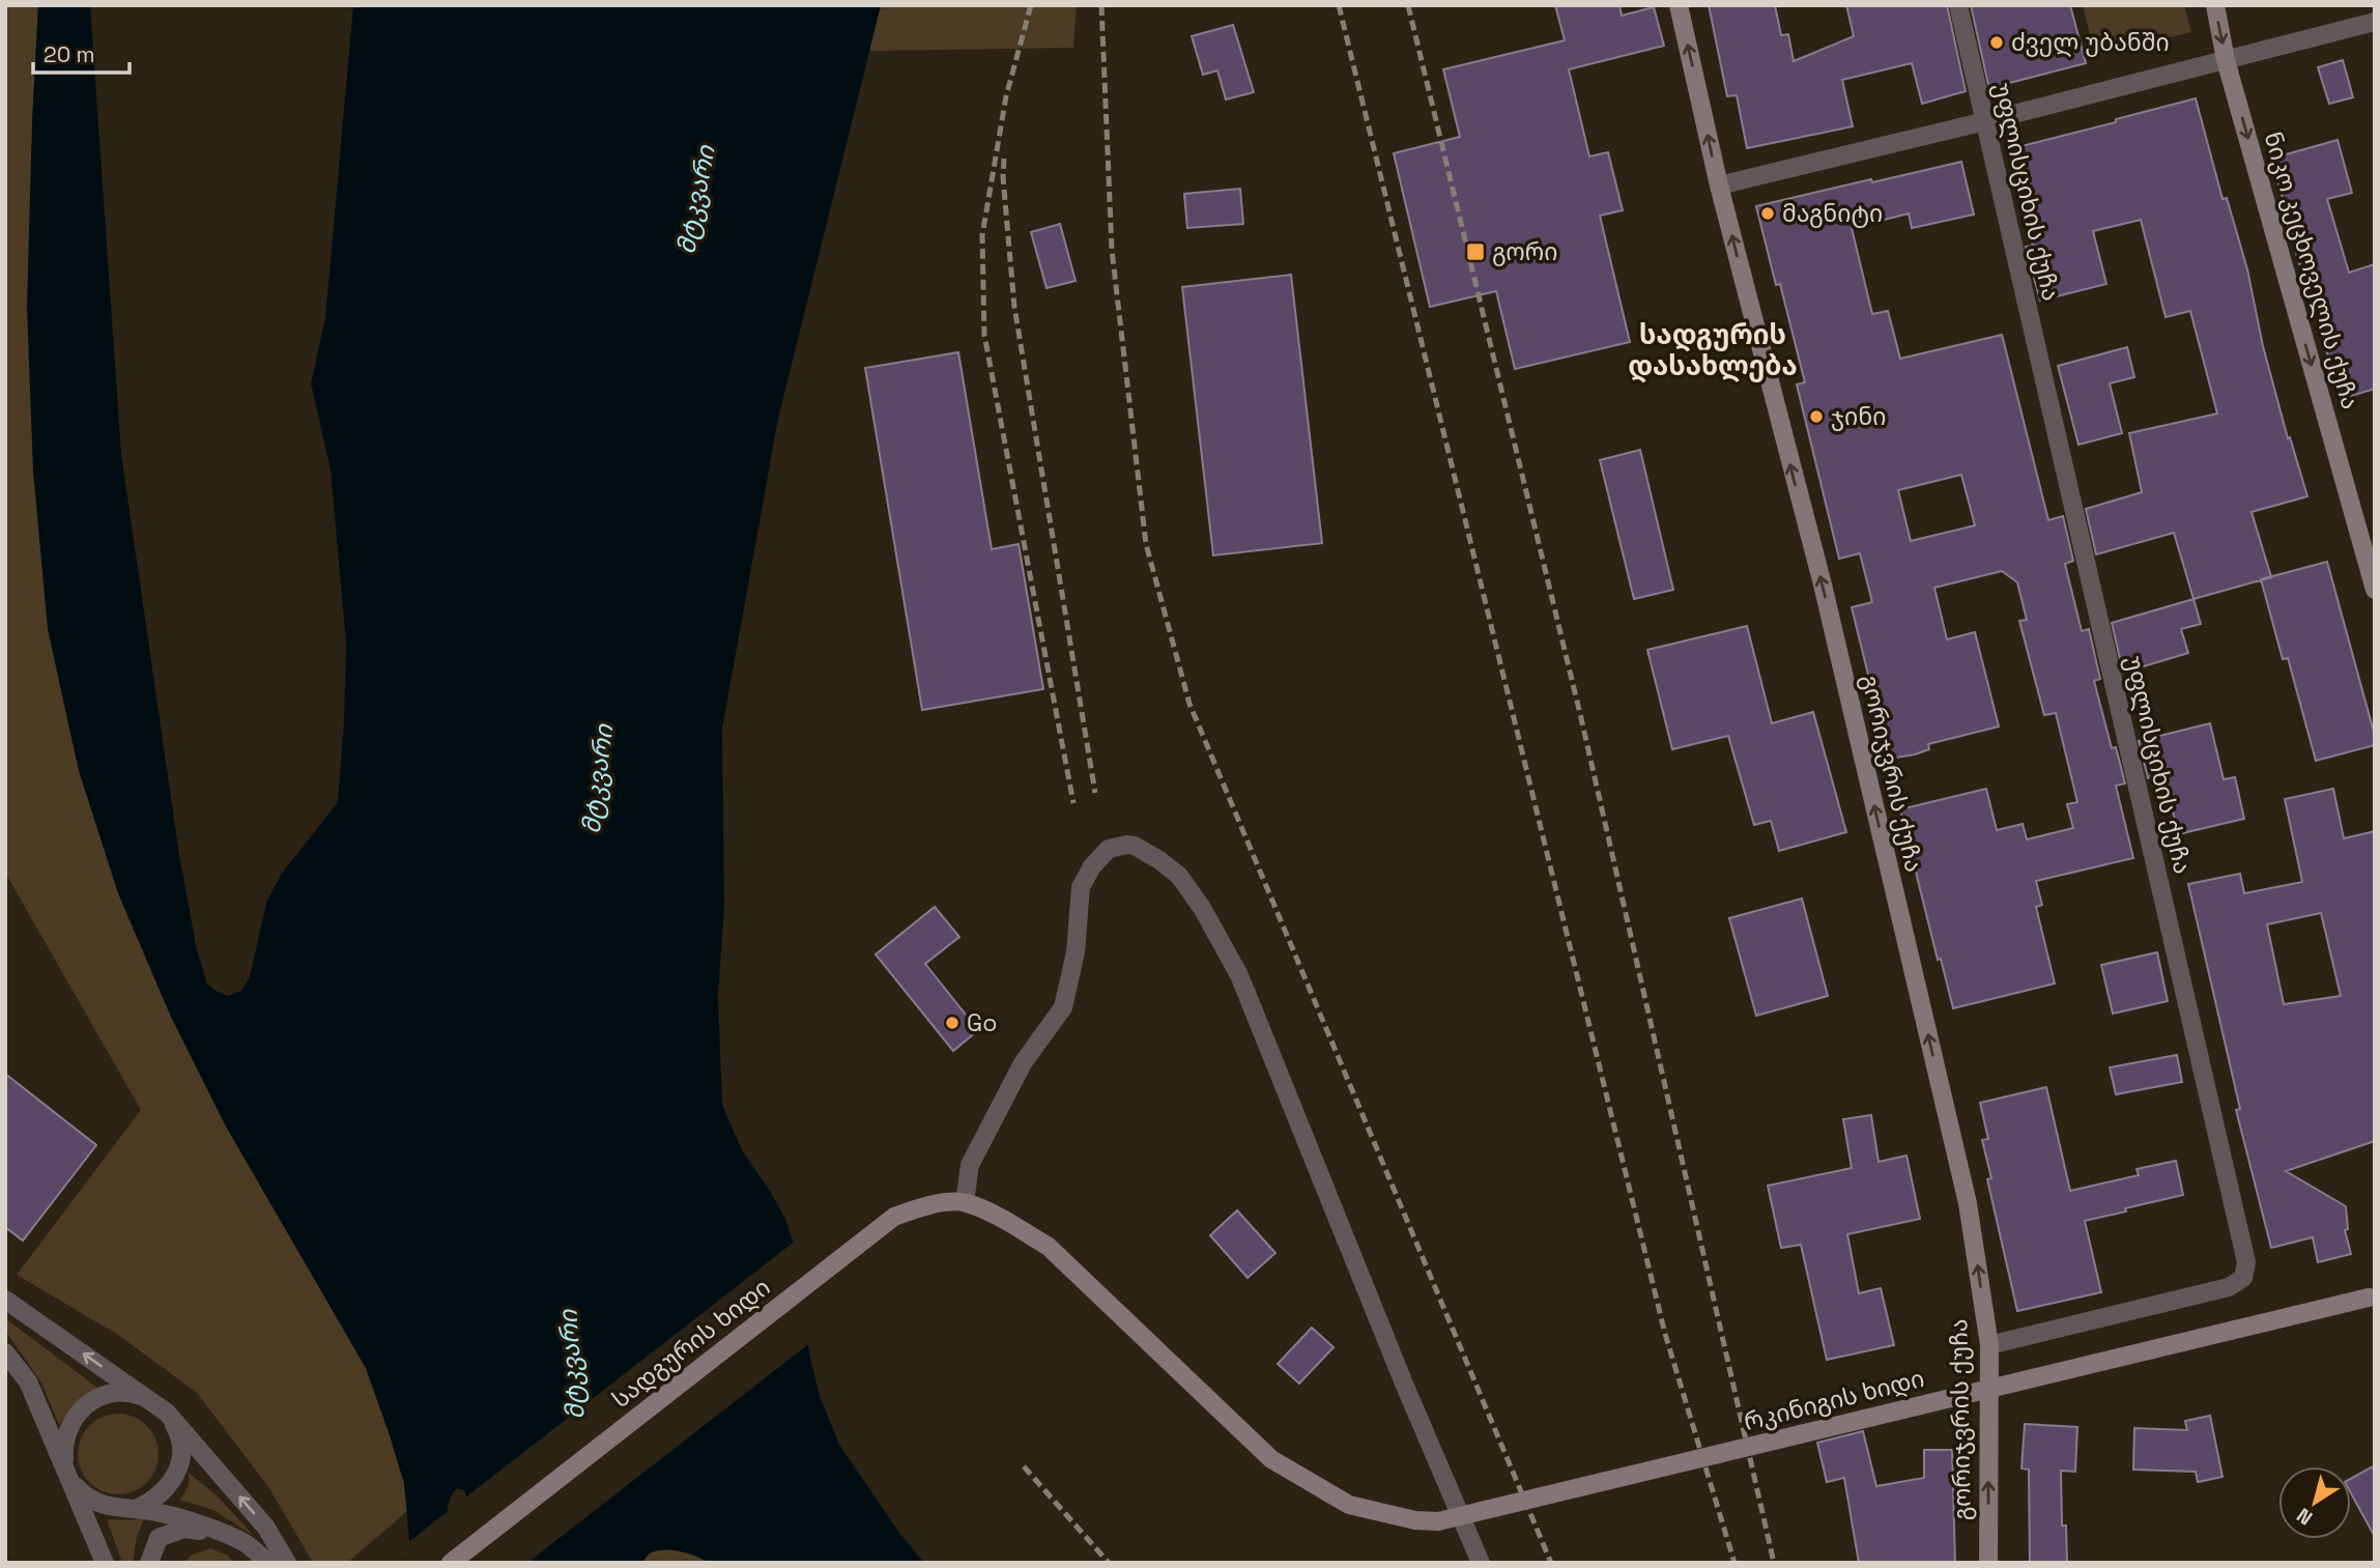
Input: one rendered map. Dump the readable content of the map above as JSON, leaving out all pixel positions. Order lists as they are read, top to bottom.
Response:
{
  "streets": {
    "main road": [
      "ნიკო კეცხოველის ქუჩა",
      "გორიჯვრის ქუჩა",
      "სადგურის ხიდი",
      "რკინიგის ხიდი"
    ],
    "street": ["უფლისციხის ქუჩა"]
  },
  "crossings": [
    ["უფლისციხის ქუჩა", "გორიჯვრის ქუჩა"],
    ["სადგურის ხიდი", "რკინიგის ხიდი"]
  ],
  "one_way": ["ნიკო კეცხოველის ქუჩა", "გორიჯვრის ქუჩა"],
  "districts": ["სადგურის დასახლება"],
  "water": ["მტკვარი"],
  "places": {
    "other": [
      "ძველ უბანში",
      "მაგნიტი",
      "ჯინი",
      "Go"
    ],
    "transit": ["გორი"]
  },
  "scale_bar": "20 m",
  "north": "bottom left"
}
